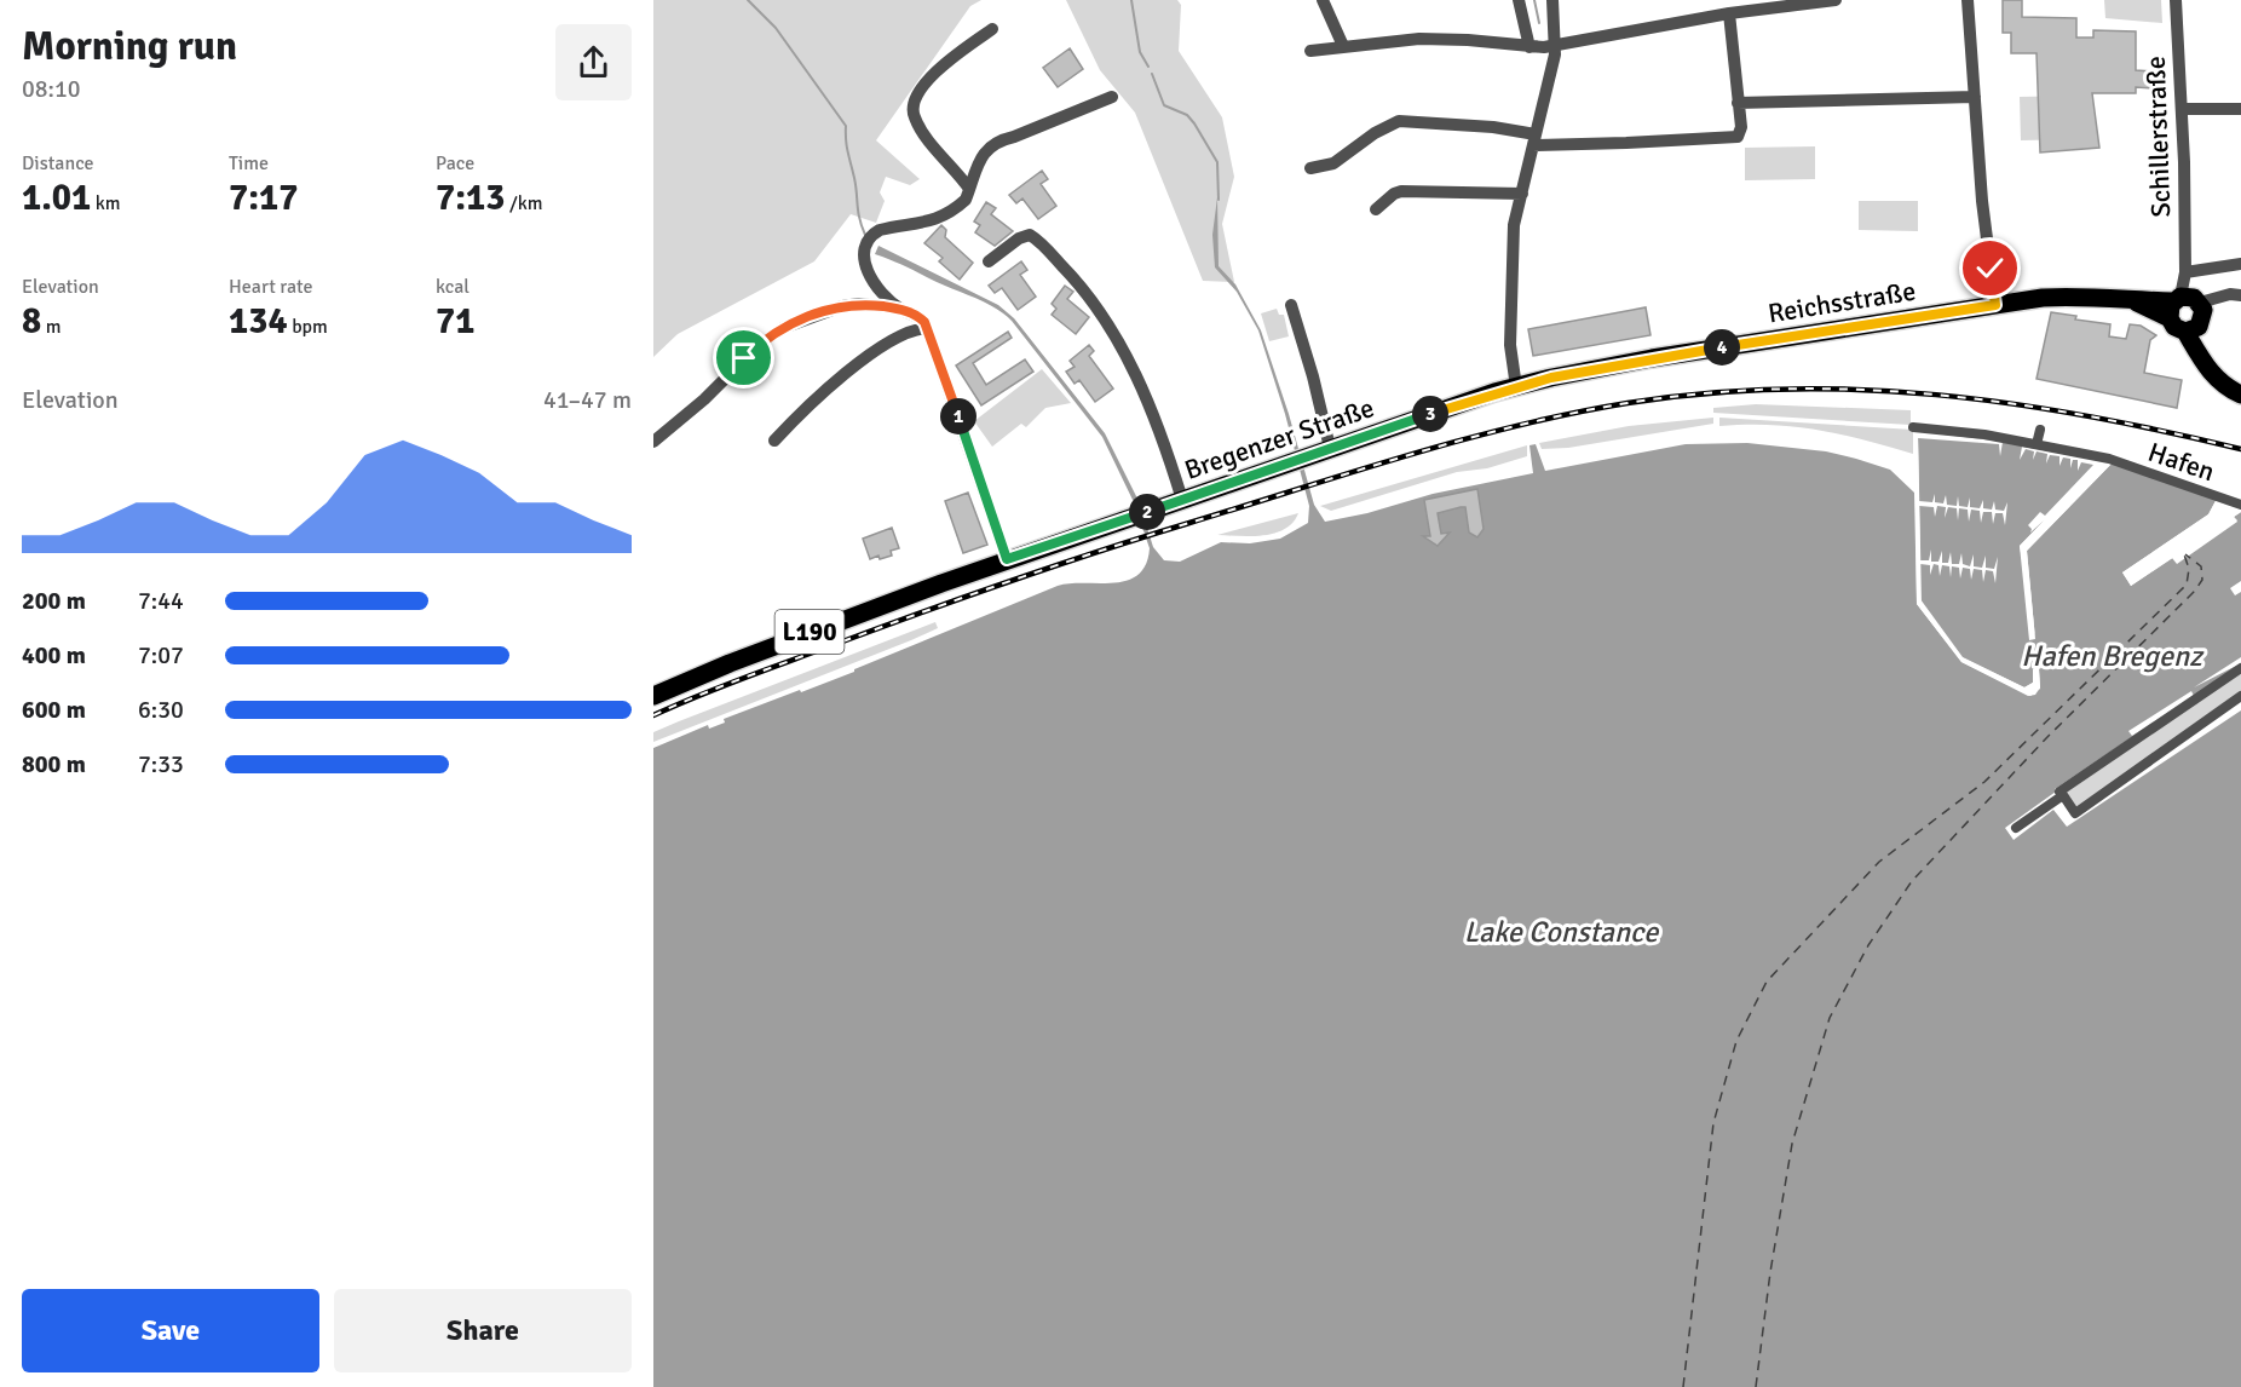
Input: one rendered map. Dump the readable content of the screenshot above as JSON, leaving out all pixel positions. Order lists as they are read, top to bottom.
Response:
{
  "streets": {
    "main road": ["Reichsstraße", "Bregenzer Straße", "L190"],
    "street": ["Schillerstraße", "Hafen"]
  },
  "crossings": [
    ["Schillerstraße", "Reichsstraße"],
    ["Reichsstraße", "Bregenzer Straße"]
  ],
  "water": ["Hafen Bregenz", "Lake Constance"],
  "page": {
    "heading": ["Morning run", "08:10"],
    "stats": [
      ["Distance", "1.01 km"],
      ["Time", "7:17"],
      ["Pace", "7:13 /km"],
      ["Elevation", "8 m"],
      ["Heart rate", "134 bpm"],
      ["kcal", "71"]
    ],
    "pins": [
      "4",
      "3",
      "1",
      "2"
    ],
    "chart": ["Elevation", "41–47 m"],
    "list": [
      {
        "name": "200 m",
        "note": "7:44"
      },
      {
        "name": "400 m",
        "note": "7:07"
      },
      {
        "name": "600 m",
        "note": "6:30"
      },
      {
        "name": "800 m",
        "note": "7:33"
      }
    ],
    "buttons": ["Save", "Share"]
  }
}
